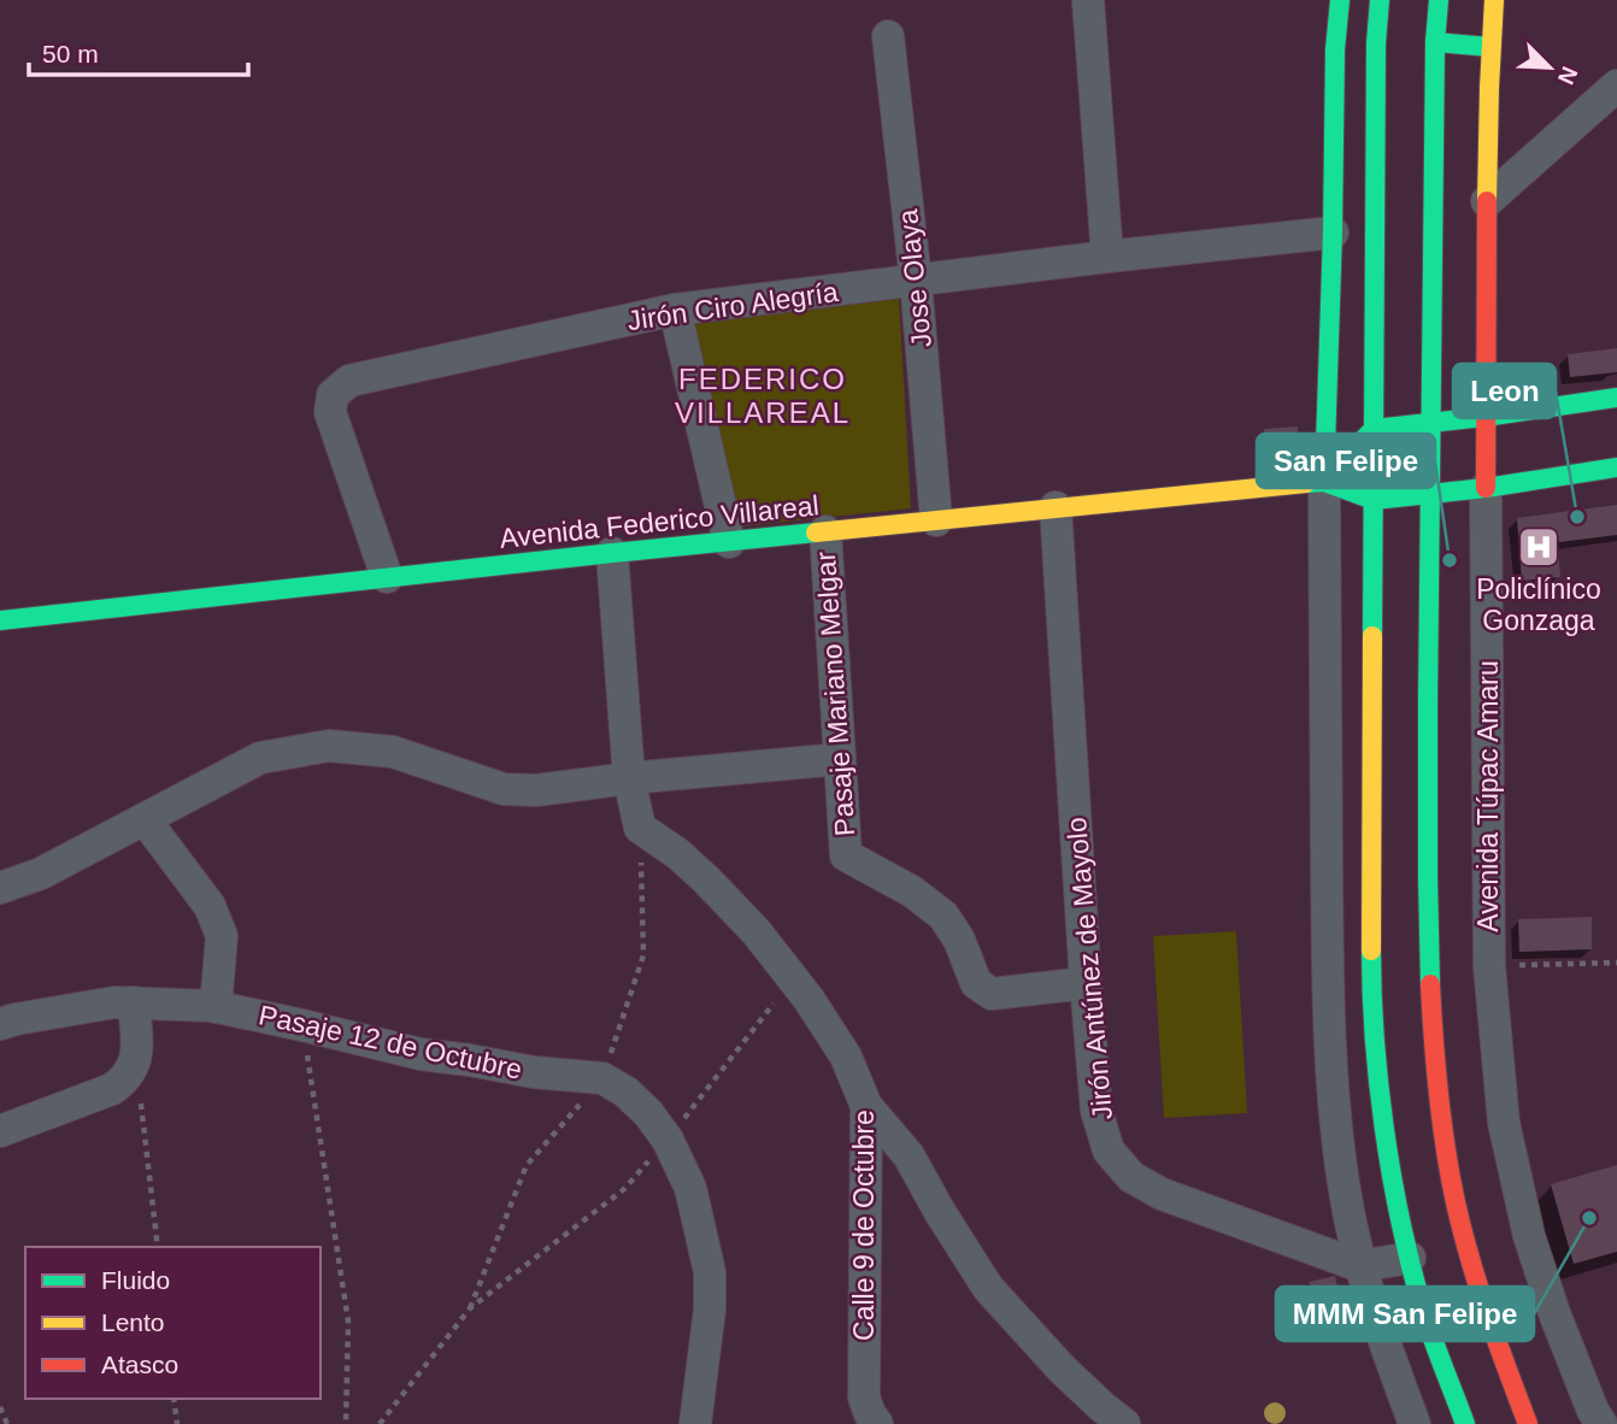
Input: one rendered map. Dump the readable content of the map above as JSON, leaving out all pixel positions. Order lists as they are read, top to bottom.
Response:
{
  "streets": {
    "main road": ["Avenida Federico Villareal", "Avenida Túpac Amaru"],
    "street": [
      "Jose Olaya",
      "Jirón Ciro Alegría",
      "Pasaje Mariano Melgar",
      "Jirón Antúnez de Mayolo",
      "Pasaje 12 de Octubre",
      "Calle 9 de Octubre"
    ]
  },
  "crossings": [
    ["Jose Olaya", "Jirón Ciro Alegría"],
    ["Jose Olaya", "Avenida Federico Villareal"],
    ["Jirón Ciro Alegría", "Avenida Federico Villareal"],
    ["Avenida Federico Villareal", "Pasaje Mariano Melgar"],
    ["Avenida Federico Villareal", "Jirón Antúnez de Mayolo"],
    ["Pasaje Mariano Melgar", "Jirón Antúnez de Mayolo"]
  ],
  "districts": ["FEDERICO VILLAREAL"],
  "places": {
    "other": ["Leon", "San Felipe", "MMM San Felipe"],
    "hospital": ["Policlínico Gonzaga"]
  },
  "legend": ["Fluido", "Lento", "Atasco"],
  "scale_bar": "50 m",
  "north": "bottom right"
}
